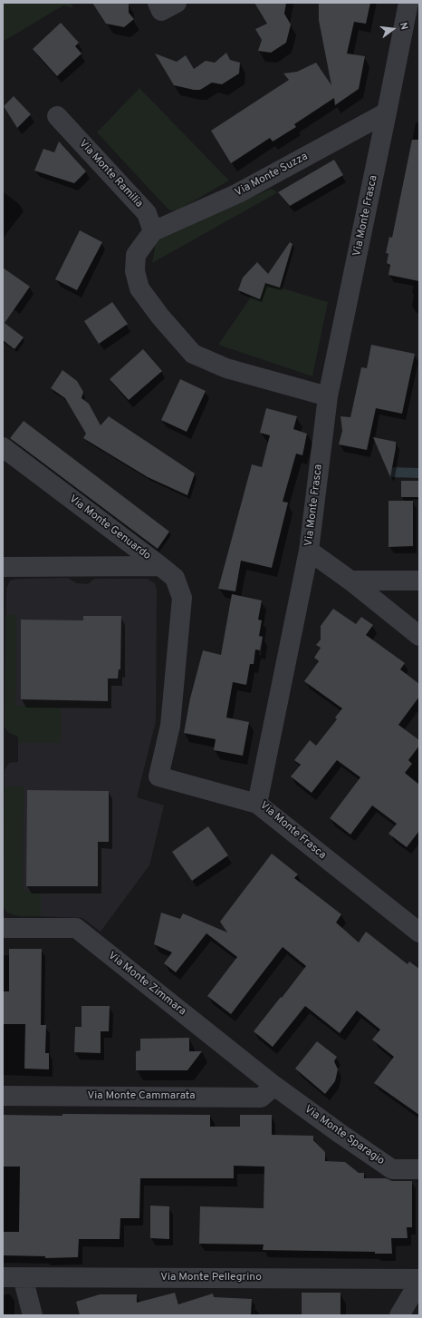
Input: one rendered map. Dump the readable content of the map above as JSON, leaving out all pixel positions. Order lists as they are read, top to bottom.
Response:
{
  "streets": {
    "street": [
      "Via Monte Ramilia",
      "Via Monte Suzza",
      "Via Monte Frasca",
      "Via Monte Genuardo",
      "Via Monte Zimmara",
      "Via Monte Cammarata",
      "Via Monte Sparagio",
      "Via Monte Pellegrino"
    ]
  },
  "crossings": [
    ["Via Monte Ramilia", "Via Monte Suzza"],
    ["Via Monte Suzza", "Via Monte Frasca"],
    ["Via Monte Zimmara", "Via Monte Cammarata"],
    ["Via Monte Zimmara", "Via Monte Sparagio"],
    ["Via Monte Cammarata", "Via Monte Sparagio"]
  ],
  "north": "right"
}
